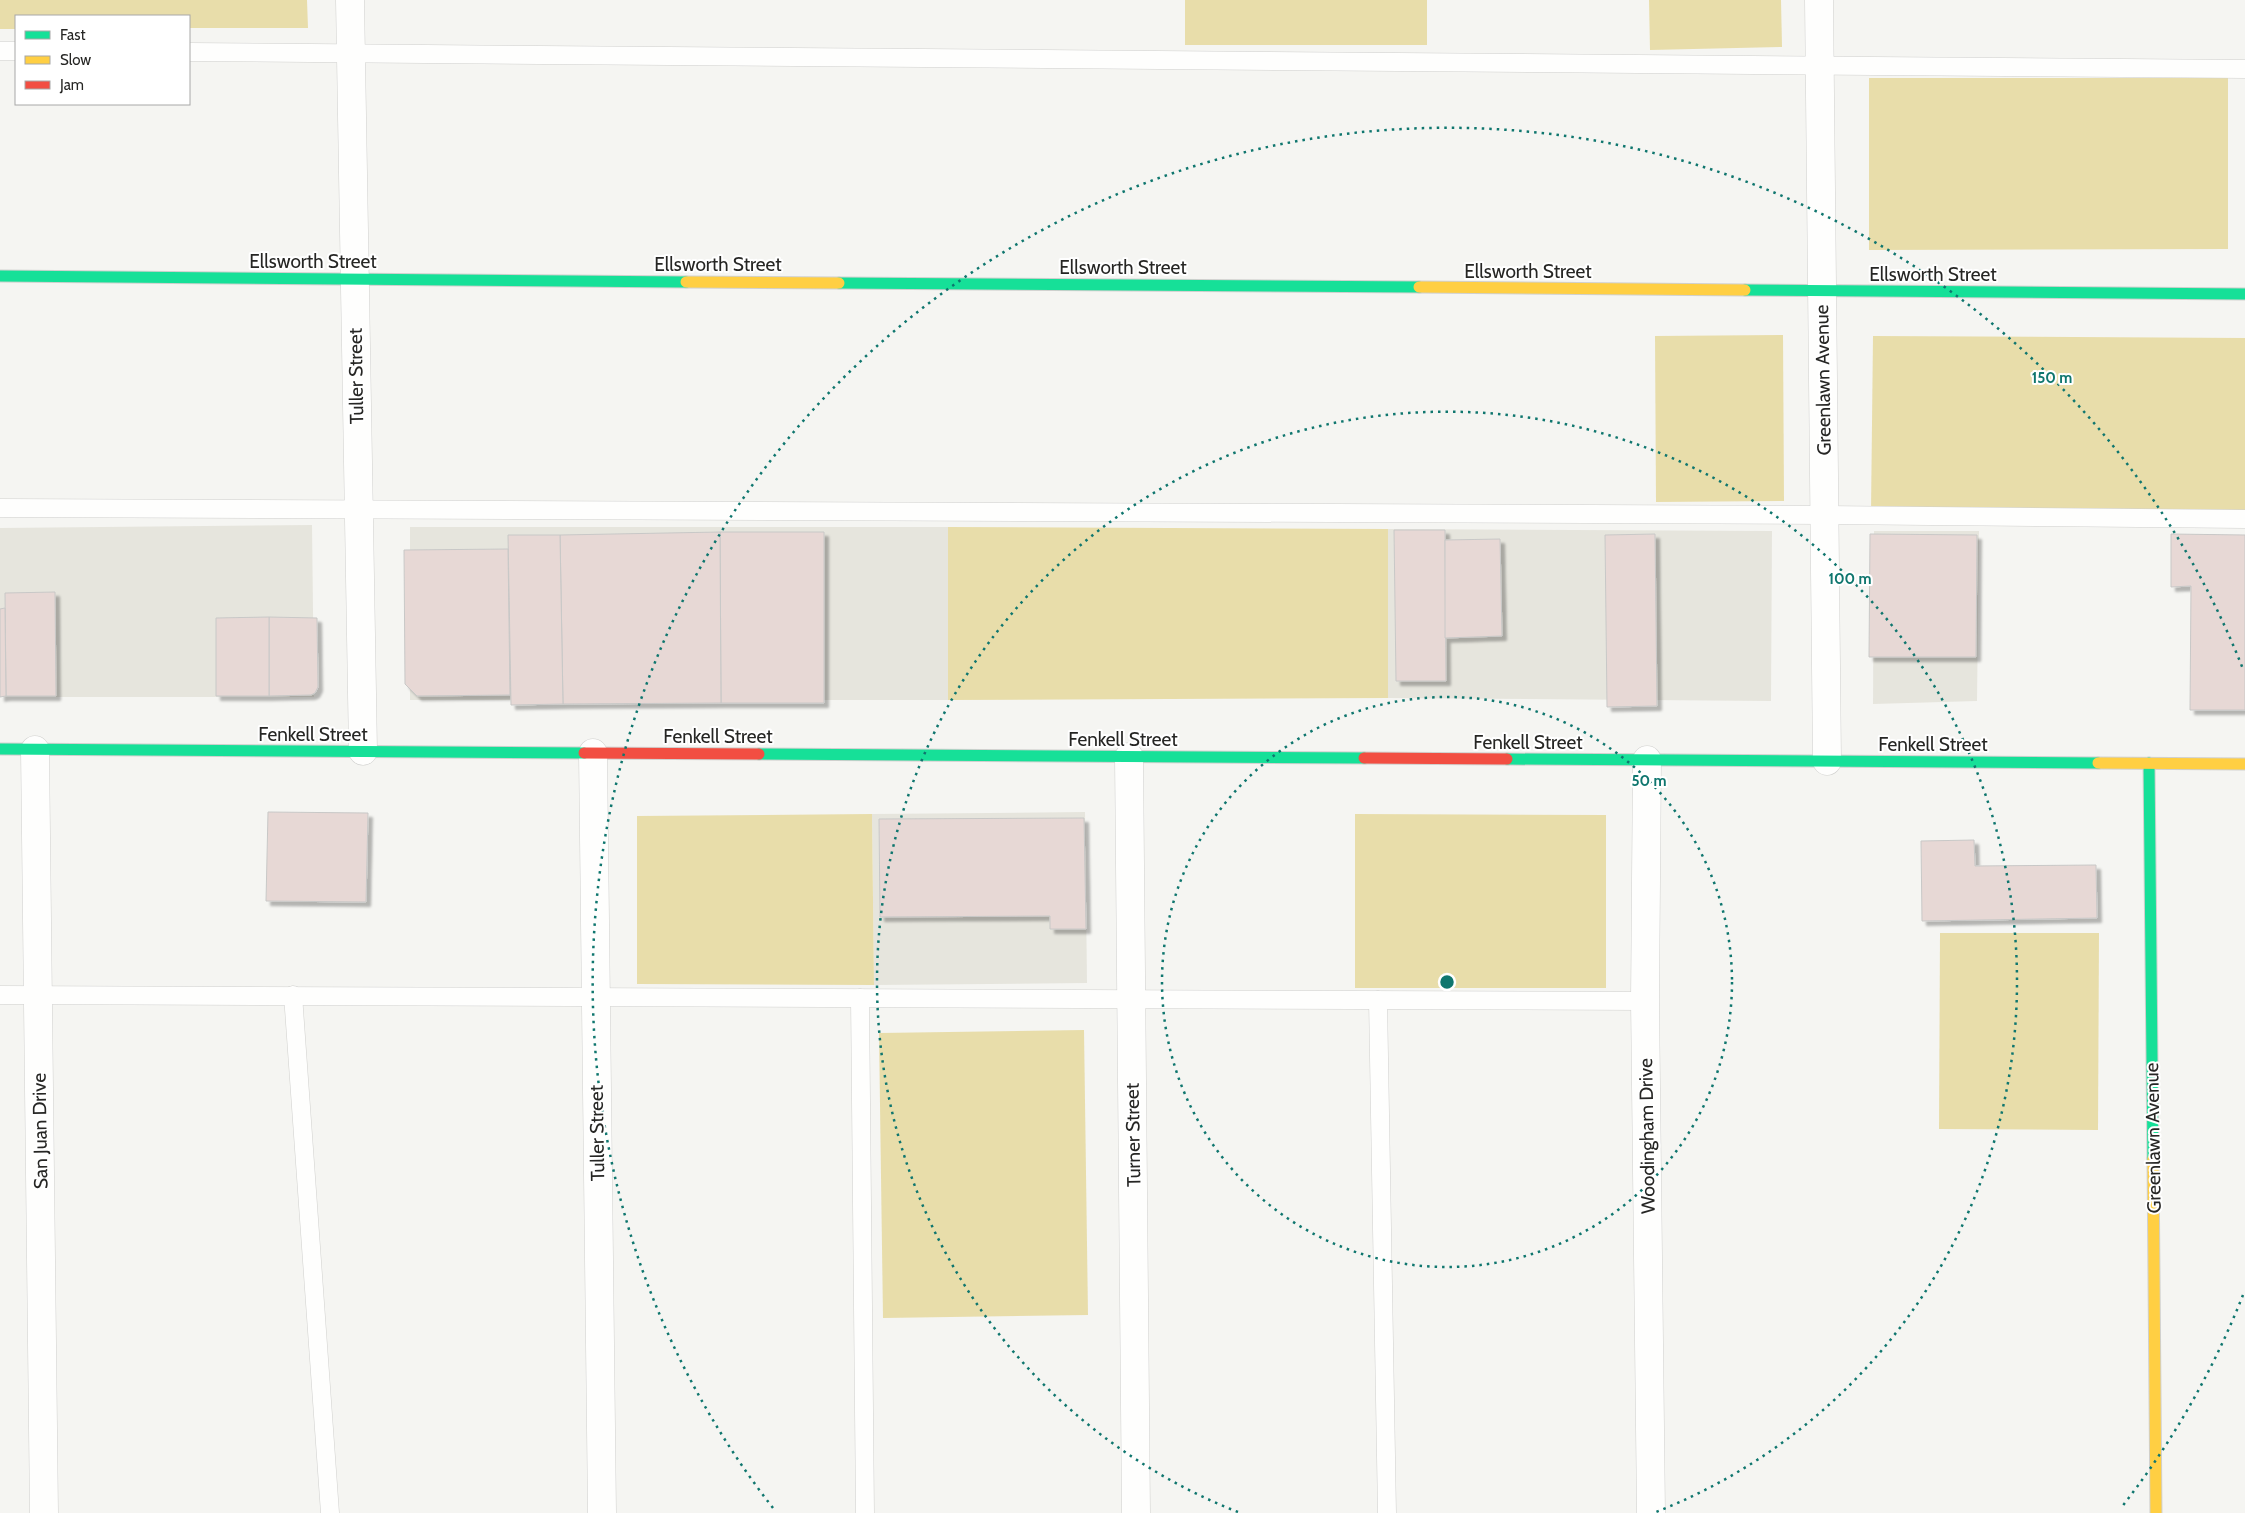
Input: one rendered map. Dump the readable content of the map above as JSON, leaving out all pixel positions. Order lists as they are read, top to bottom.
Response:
{
  "streets": {
    "street": [
      "Ellsworth Street",
      "Tuller Street",
      "Greenlawn Avenue",
      "Fenkell Street",
      "San Juan Drive",
      "Turner Street",
      "Woodingham Drive"
    ]
  },
  "crossings": [
    ["Ellsworth Street", "Tuller Street"],
    ["Ellsworth Street", "Greenlawn Avenue"],
    ["Tuller Street", "Fenkell Street"],
    ["Greenlawn Avenue", "Fenkell Street"],
    ["Fenkell Street", "San Juan Drive"],
    ["Fenkell Street", "Turner Street"],
    ["Fenkell Street", "Woodingham Drive"]
  ],
  "legend": ["Fast", "Slow", "Jam"],
  "rings": ["150 m", "100 m", "50 m"]
}
